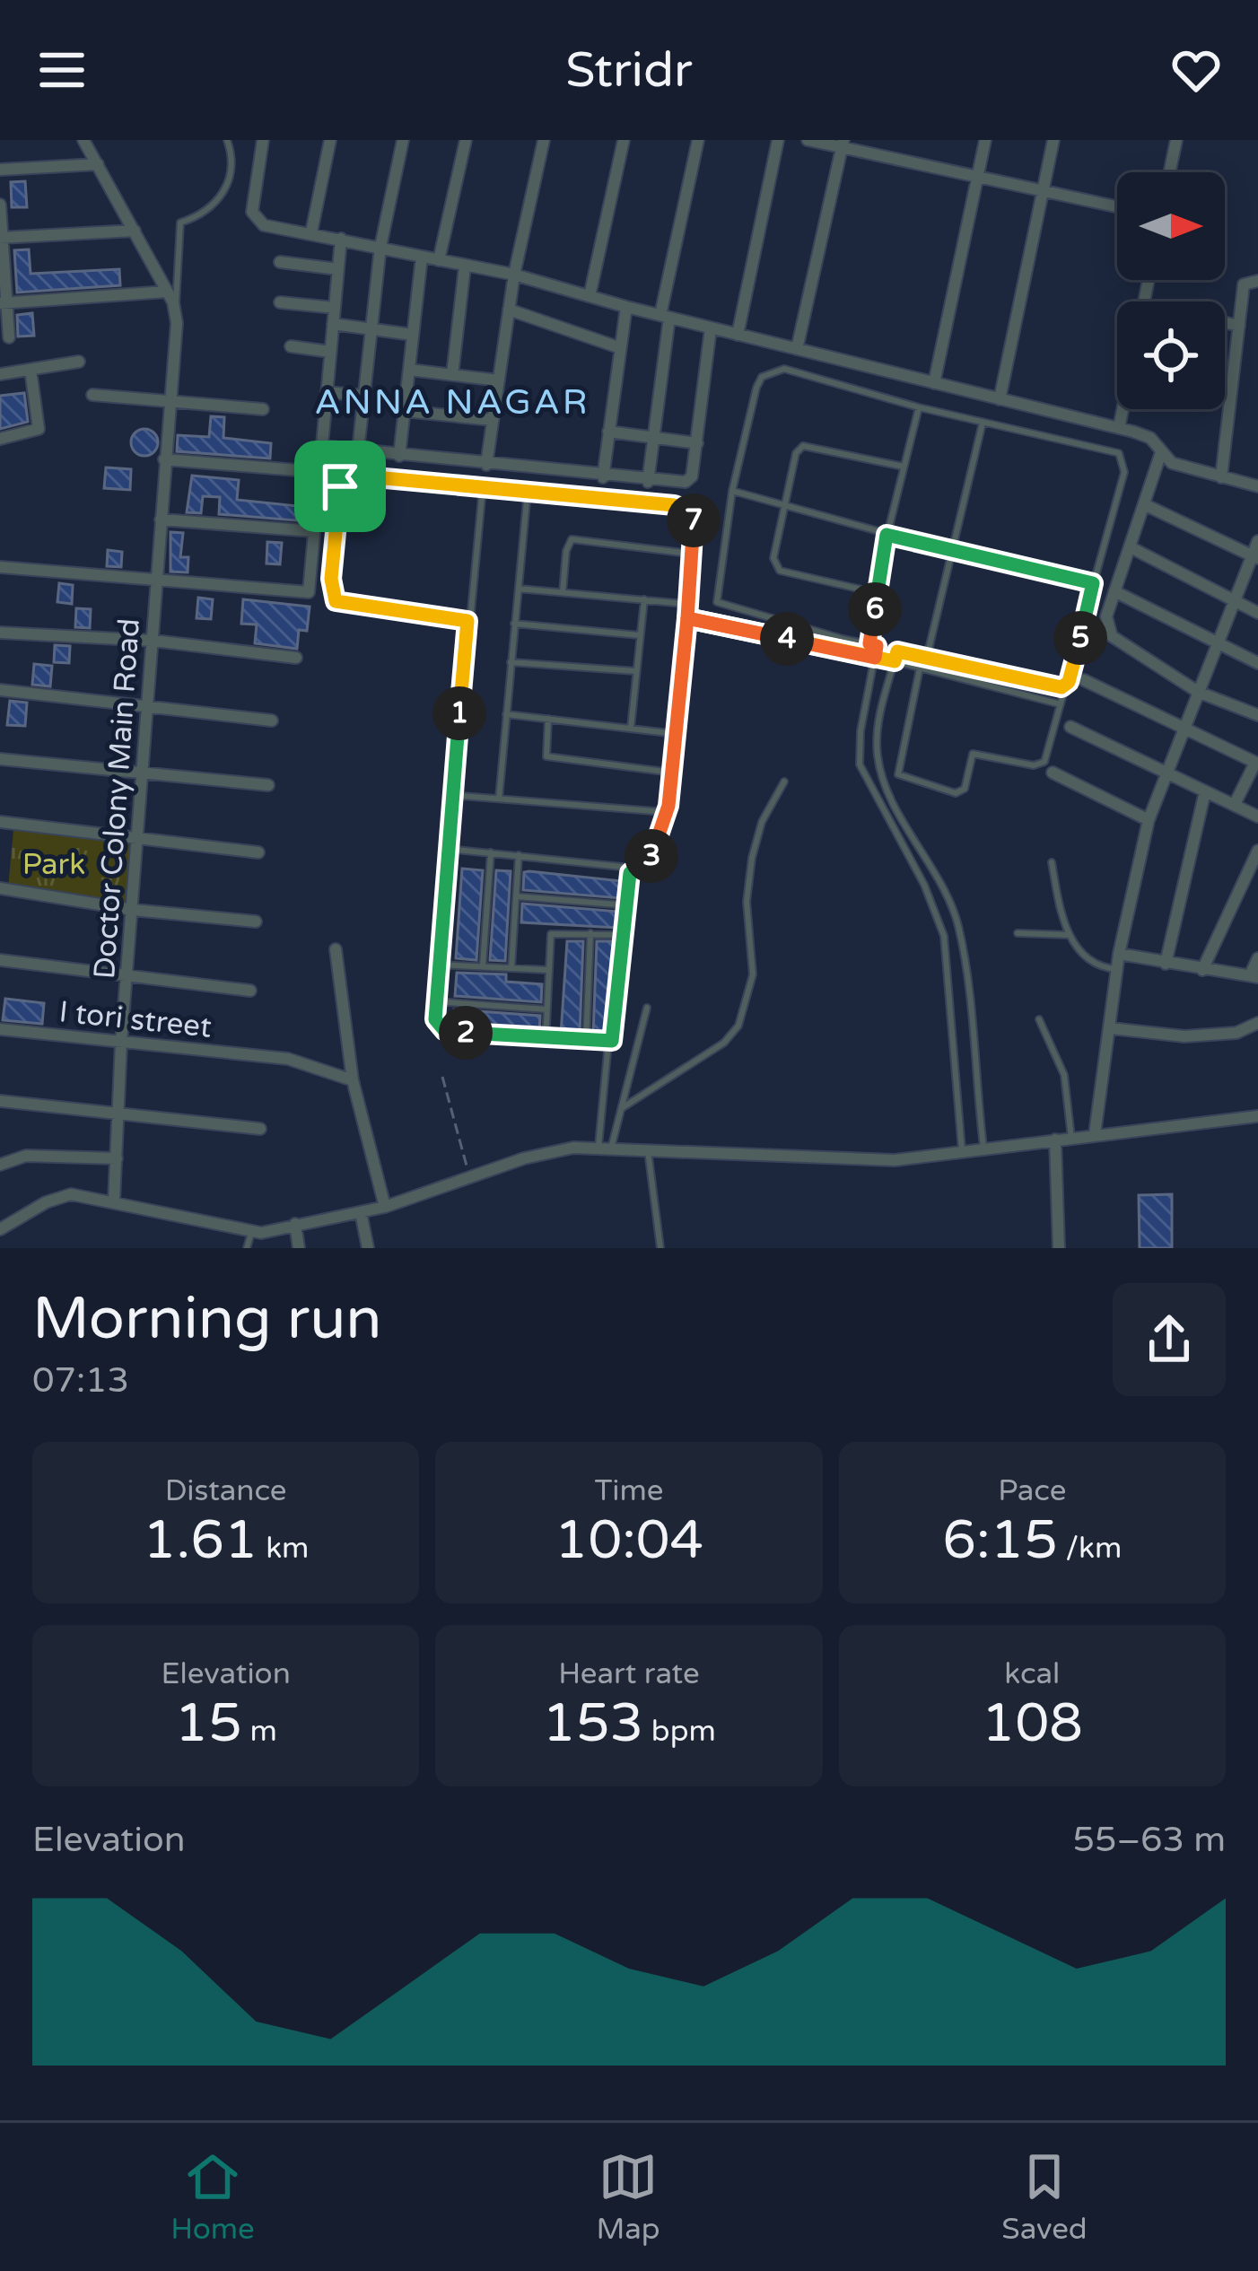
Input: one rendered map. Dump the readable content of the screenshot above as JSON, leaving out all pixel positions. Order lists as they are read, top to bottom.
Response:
{
  "streets": {
    "street": ["Doctor Colony Main Road", "I tori street"]
  },
  "crossings": [
    ["Doctor Colony Main Road", "I tori street"]
  ],
  "districts": ["ANNA NAGAR"],
  "parks": ["Park"],
  "north": "right",
  "page": {
    "header": "Stridr",
    "pins": [
      "7",
      "6",
      "5",
      "4",
      "1",
      "3",
      "2"
    ],
    "heading": ["Morning run", "07:13"],
    "stats": [
      ["Distance", "1.61 km"],
      ["Time", "10:04"],
      ["Pace", "6:15 /km"],
      ["Elevation", "15 m"],
      ["Heart rate", "153 bpm"],
      ["kcal", "108"]
    ],
    "chart": ["Elevation", "55–63 m"],
    "tabs": ["Home", "Map", "Saved"]
  }
}
